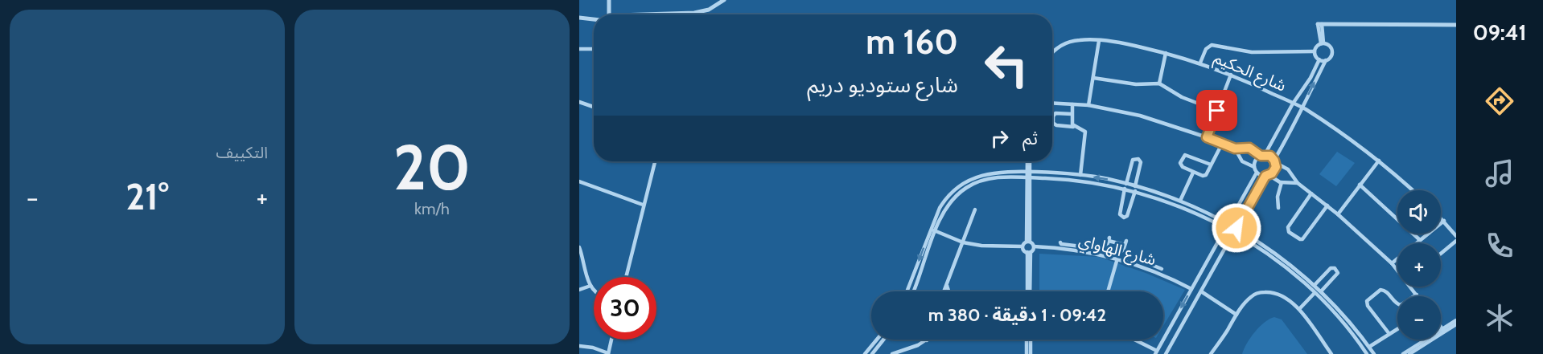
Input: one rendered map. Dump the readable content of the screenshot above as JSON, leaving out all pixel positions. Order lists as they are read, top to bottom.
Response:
{
  "streets": {
    "street": ["شارع الحكيم", "شارع الهاواي"]
  },
  "page": {
    "tabs": "09:41",
    "tile": [
      ["20", "km/h"],
      "التكييف"
    ],
    "turn": ["160 m", "شارع ستوديو دريم"],
    "then": "ثم",
    "heat": ["−", "21°", "+"],
    "map_buttons": ["+", "−"],
    "limit": "30",
    "trip": "09:42 · 1 دقيقة · 380 m"
  }
}
